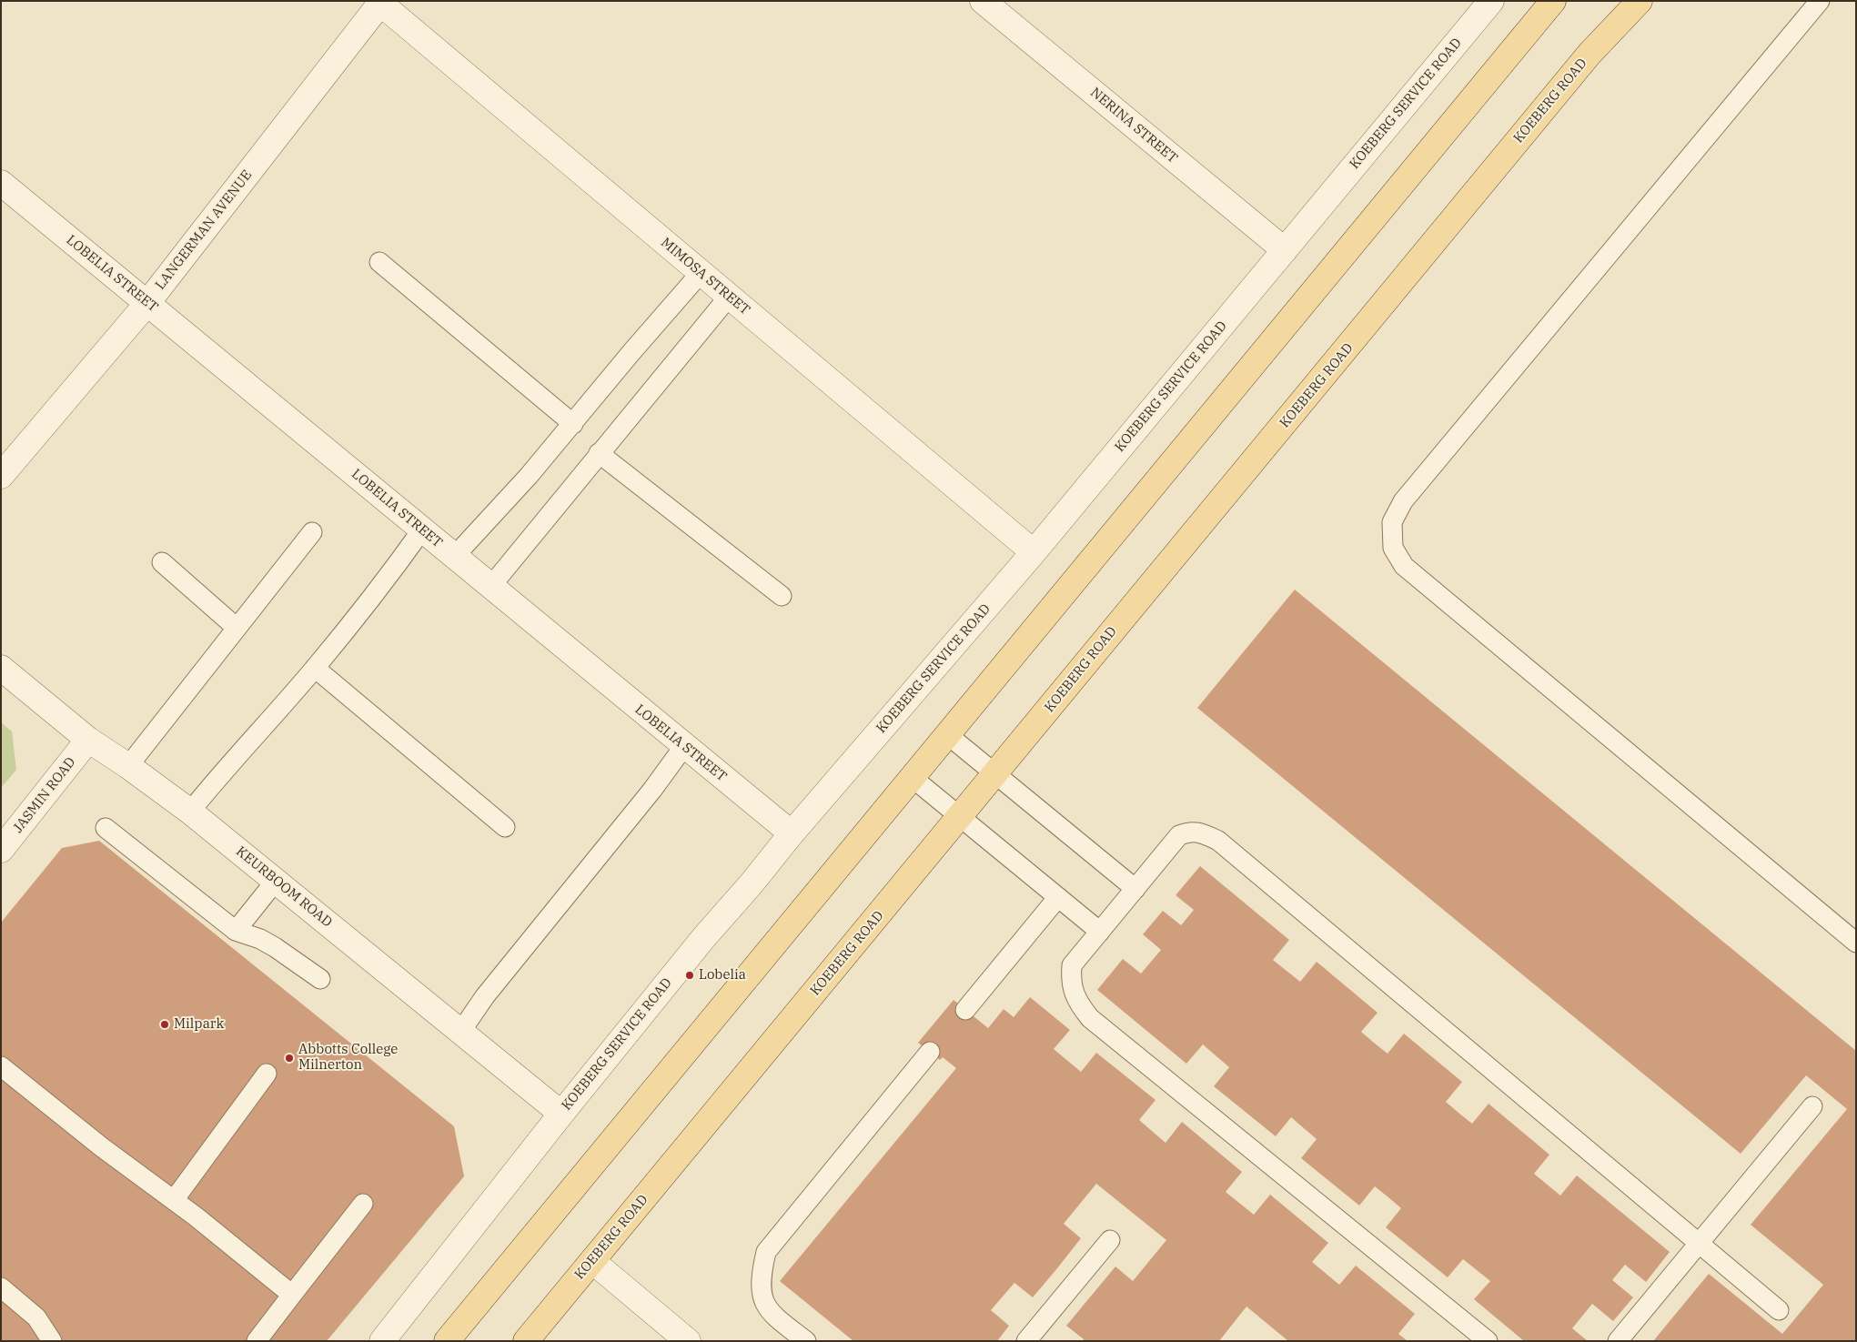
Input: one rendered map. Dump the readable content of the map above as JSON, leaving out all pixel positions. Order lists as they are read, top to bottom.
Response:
{
  "streets": {
    "main road": ["KOEBERG ROAD"],
    "street": [
      "KOEBERG SERVICE ROAD",
      "NERINA STREET",
      "LANGERMAN AVENUE",
      "LOBELIA STREET",
      "MIMOSA STREET",
      "JASMIN ROAD",
      "KEURBOOM ROAD"
    ]
  },
  "crossings": [
    ["KOEBERG SERVICE ROAD", "NERINA STREET"],
    ["KOEBERG SERVICE ROAD", "LOBELIA STREET"],
    ["KOEBERG SERVICE ROAD", "MIMOSA STREET"],
    ["KOEBERG SERVICE ROAD", "KEURBOOM ROAD"],
    ["LANGERMAN AVENUE", "LOBELIA STREET"],
    ["LANGERMAN AVENUE", "MIMOSA STREET"],
    ["JASMIN ROAD", "KEURBOOM ROAD"]
  ],
  "places": ["Lobelia", "Milpark", "Abbotts College Milnerton"]
}
